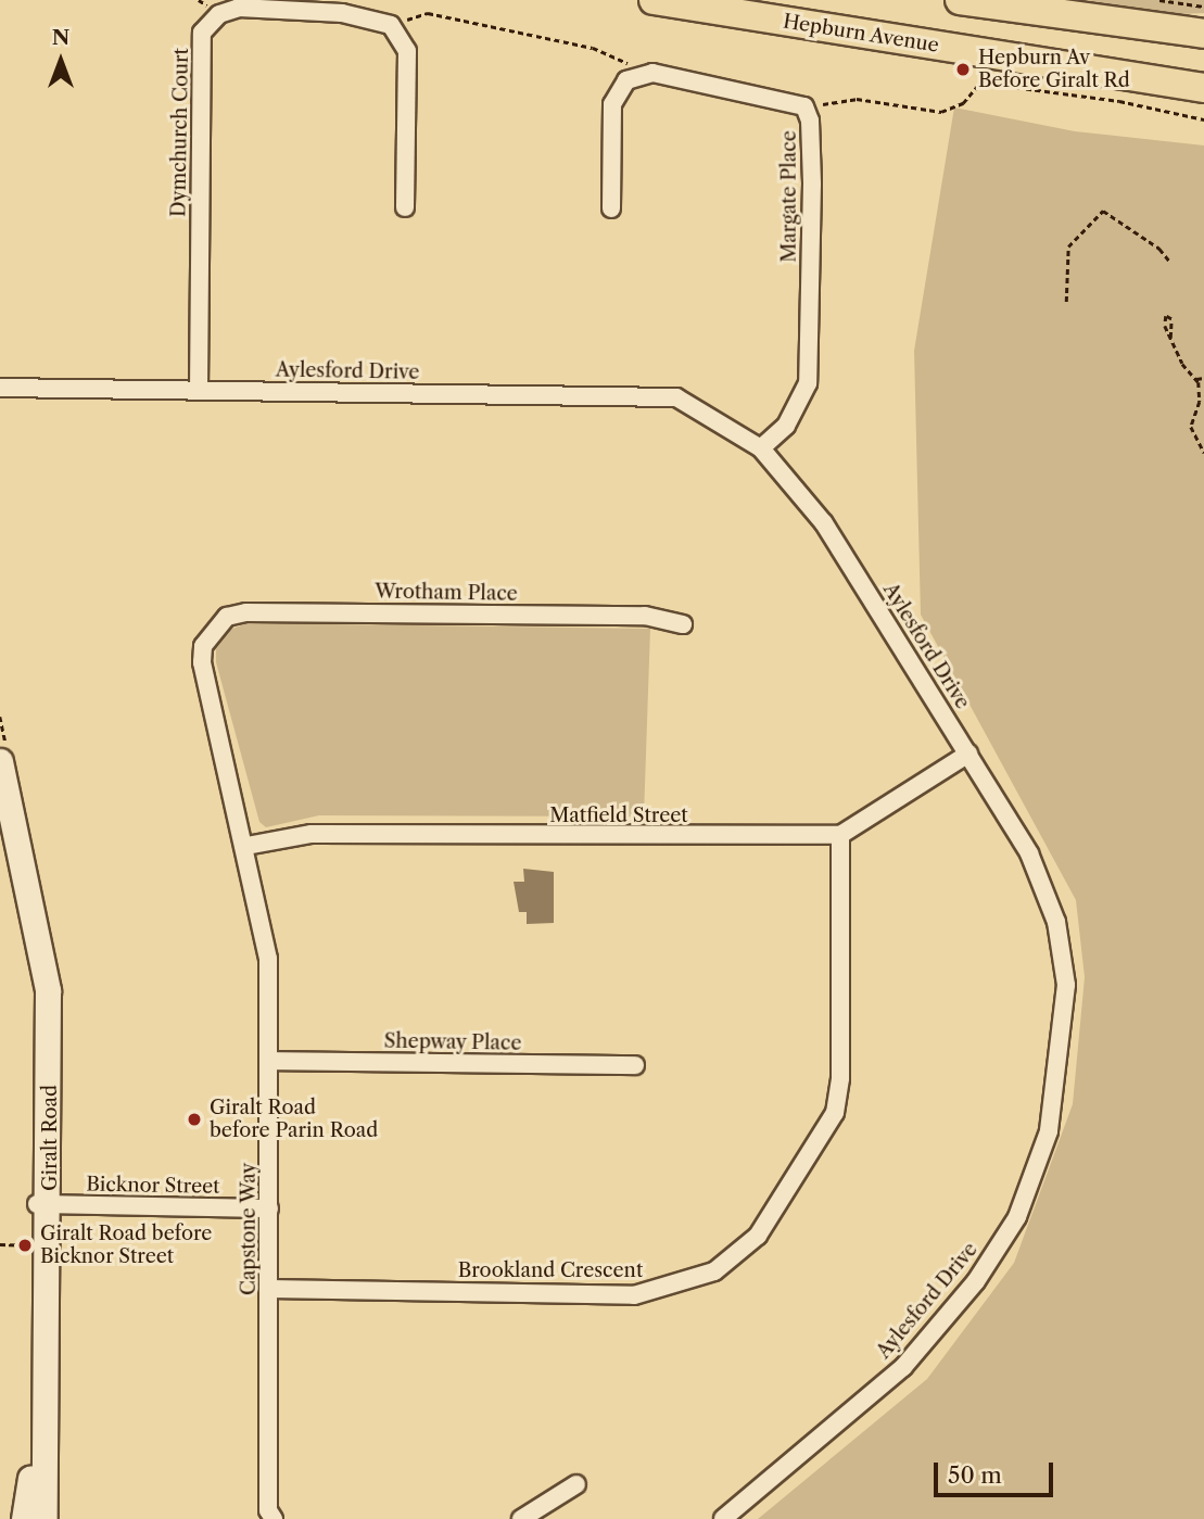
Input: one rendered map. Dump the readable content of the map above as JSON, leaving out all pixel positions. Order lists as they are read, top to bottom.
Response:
{
  "streets": {
    "main road": ["Hepburn Avenue"],
    "street": [
      "Dymchurch Court",
      "Margate Place",
      "Aylesford Drive",
      "Wrotham Place",
      "Matfield Street",
      "Shepway Place",
      "Giralt Road",
      "Bicknor Street",
      "Capstone Way",
      "Brookland Crescent"
    ]
  },
  "crossings": [
    ["Dymchurch Court", "Aylesford Drive"],
    ["Margate Place", "Aylesford Drive"],
    ["Wrotham Place", "Capstone Way"],
    ["Matfield Street", "Capstone Way"],
    ["Matfield Street", "Brookland Crescent"],
    ["Shepway Place", "Capstone Way"],
    ["Giralt Road", "Bicknor Street"],
    ["Bicknor Street", "Capstone Way"],
    ["Capstone Way", "Brookland Crescent"]
  ],
  "places": ["Hepburn Av Before Giralt Rd", "Giralt Road before Parin Road", "Giralt Road before Bicknor Street"],
  "scale_bar": "50 m",
  "north": "top"
}
